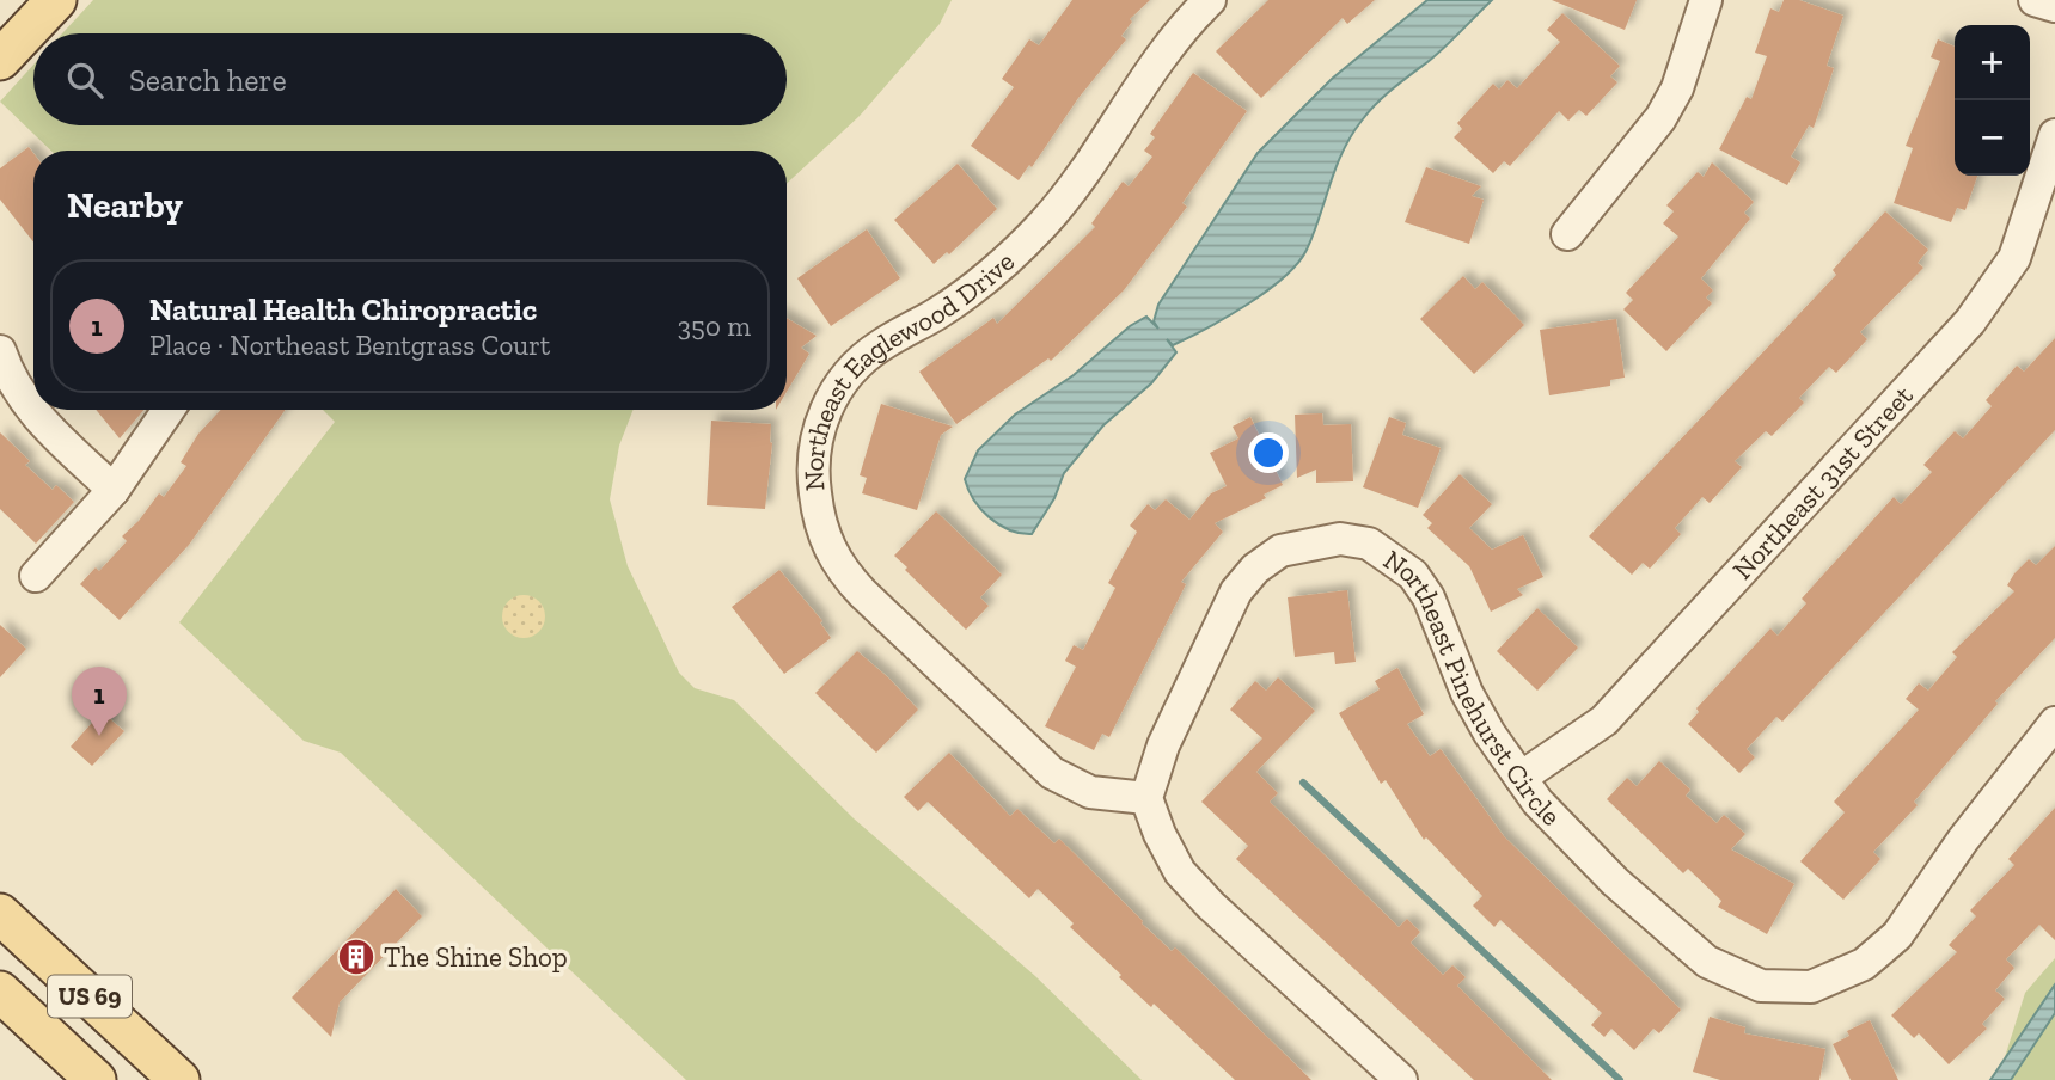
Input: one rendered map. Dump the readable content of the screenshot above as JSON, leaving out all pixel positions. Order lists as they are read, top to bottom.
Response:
{
  "streets": {
    "main road": ["US 69"],
    "street": ["Northeast Eaglewood Drive", "Northeast 31st Street", "Northeast Pinehurst Circle"]
  },
  "crossings": [
    ["Northeast Eaglewood Drive", "Northeast Pinehurst Circle"],
    ["Northeast 31st Street", "Northeast Pinehurst Circle"]
  ],
  "places": {
    "building": ["The Shine Shop"]
  },
  "page": {
    "map_buttons": ["+", "−"],
    "search": "Search here",
    "heading": "Nearby",
    "list": [
      {
        "mark": "1",
        "name": "Natural Health Chiropractic",
        "note": "Place · Northeast Bentgrass Court",
        "value": "350 m"
      }
    ],
    "pins": "1"
  }
}
